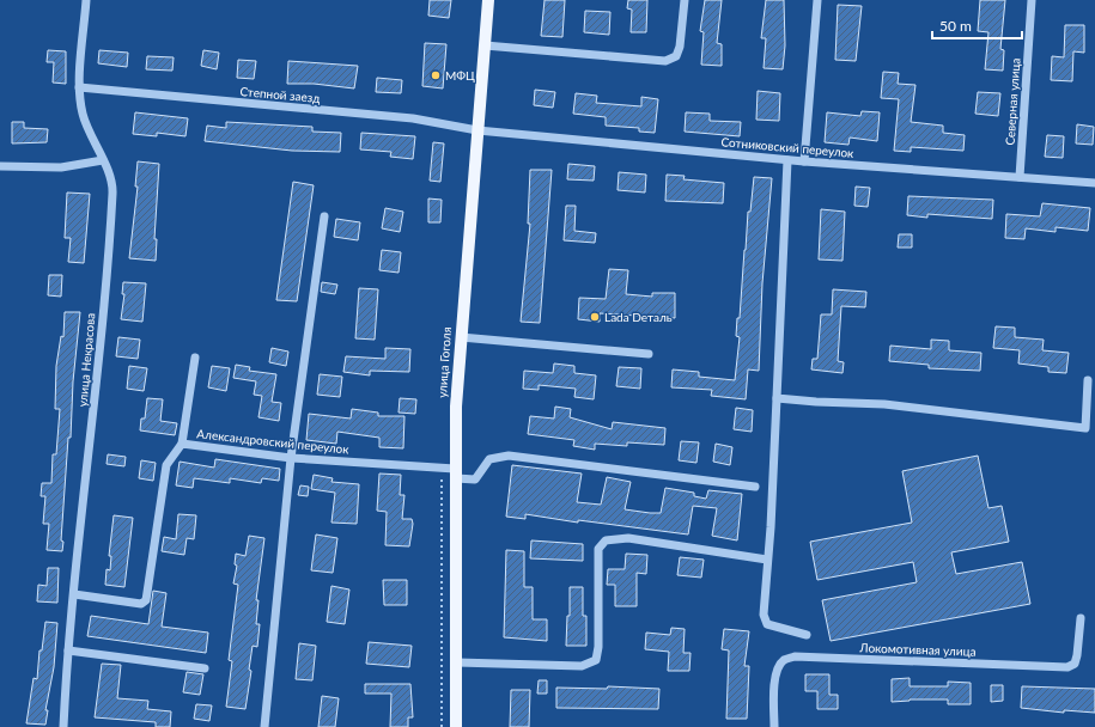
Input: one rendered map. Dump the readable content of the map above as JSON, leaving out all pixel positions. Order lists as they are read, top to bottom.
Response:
{
  "streets": {
    "main road": ["улица Гоголя"],
    "street": [
      "Степной заезд",
      "Северная улица",
      "Сотниковский переулок",
      "улица Некрасова",
      "Александровский переулок",
      "Локомотивная улица"
    ]
  },
  "crossings": [
    ["Степной заезд", "Сотниковский переулок"],
    ["Степной заезд", "улица Некрасова"],
    ["Степной заезд", "улица Гоголя"],
    ["Северная улица", "Сотниковский переулок"],
    ["Сотниковский переулок", "улица Гоголя"],
    ["улица Некрасова", "Александровский переулок"],
    ["улица Гоголя", "Александровский переулок"]
  ],
  "places": ["МФЦ", "Lada Dеталь"],
  "scale_bar": "50 m"
}
